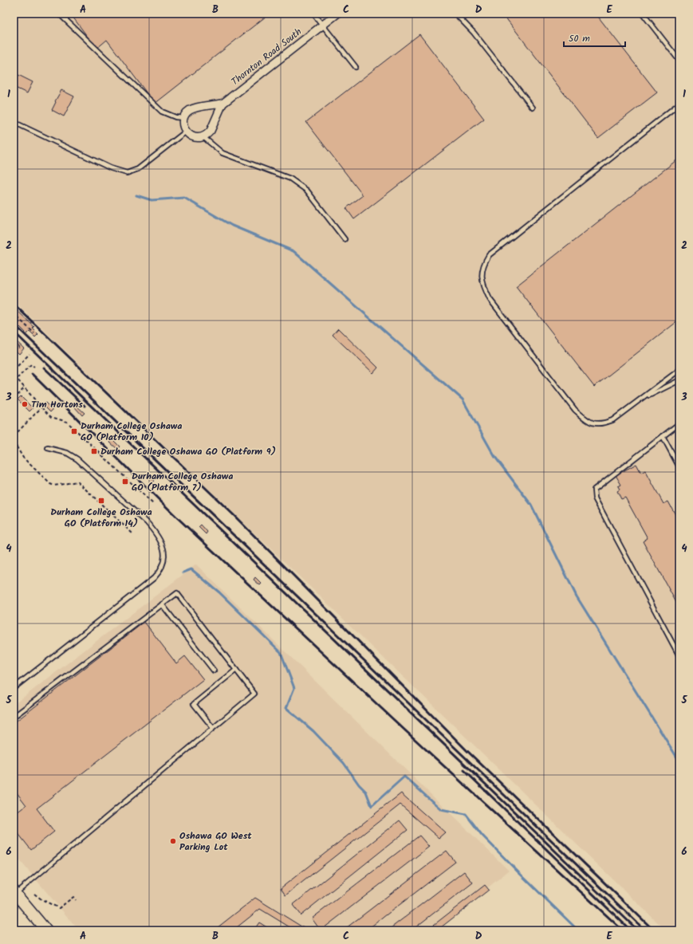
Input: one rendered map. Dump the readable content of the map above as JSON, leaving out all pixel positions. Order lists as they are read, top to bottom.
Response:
{
  "streets": {
    "street": ["Thornton Road South"]
  },
  "places": {
    "other": ["Tim Hortons", "Oshawa GO West Parking Lot"],
    "transit": [
      "Durham College Oshawa GO (Platform 10)",
      "Durham College Oshawa GO (Platform 9)",
      "Durham College Oshawa GO (Platform 7)",
      "Durham College Oshawa GO (Platform 14)"
    ]
  },
  "scale_bar": "50 m",
  "grid": {
    "columns": [
      "A",
      "B",
      "C",
      "D",
      "E"
    ],
    "rows": [
      "1",
      "2",
      "3",
      "4",
      "5",
      "6"
    ]
  }
}
